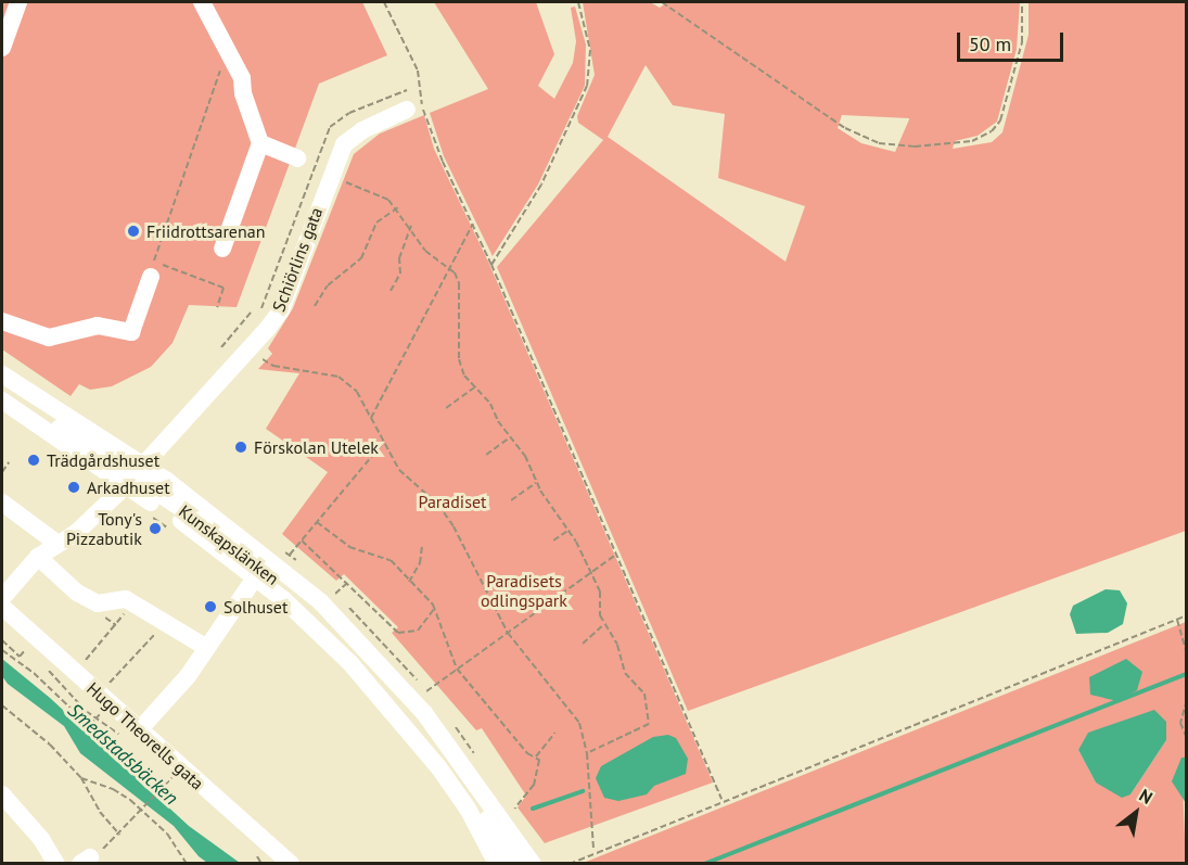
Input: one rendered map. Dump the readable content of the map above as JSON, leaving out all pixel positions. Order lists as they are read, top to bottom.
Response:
{
  "streets": {
    "street": ["Schiörlins gata", "Kunskapslänken", "Hugo Theorells gata"]
  },
  "crossings": [
    ["Schiörlins gata", "Kunskapslänken"]
  ],
  "water": ["Smedstadsbäcken"],
  "parks": ["Paradiset", "Paradisets odlingspark"],
  "places": [
    "Friidrottsarenan",
    "Förskolan Utelek",
    "Trädgårdshuset",
    "Arkadhuset",
    "Tony's Pizzabutik",
    "Solhuset"
  ],
  "scale_bar": "50 m",
  "north": "top right"
}
